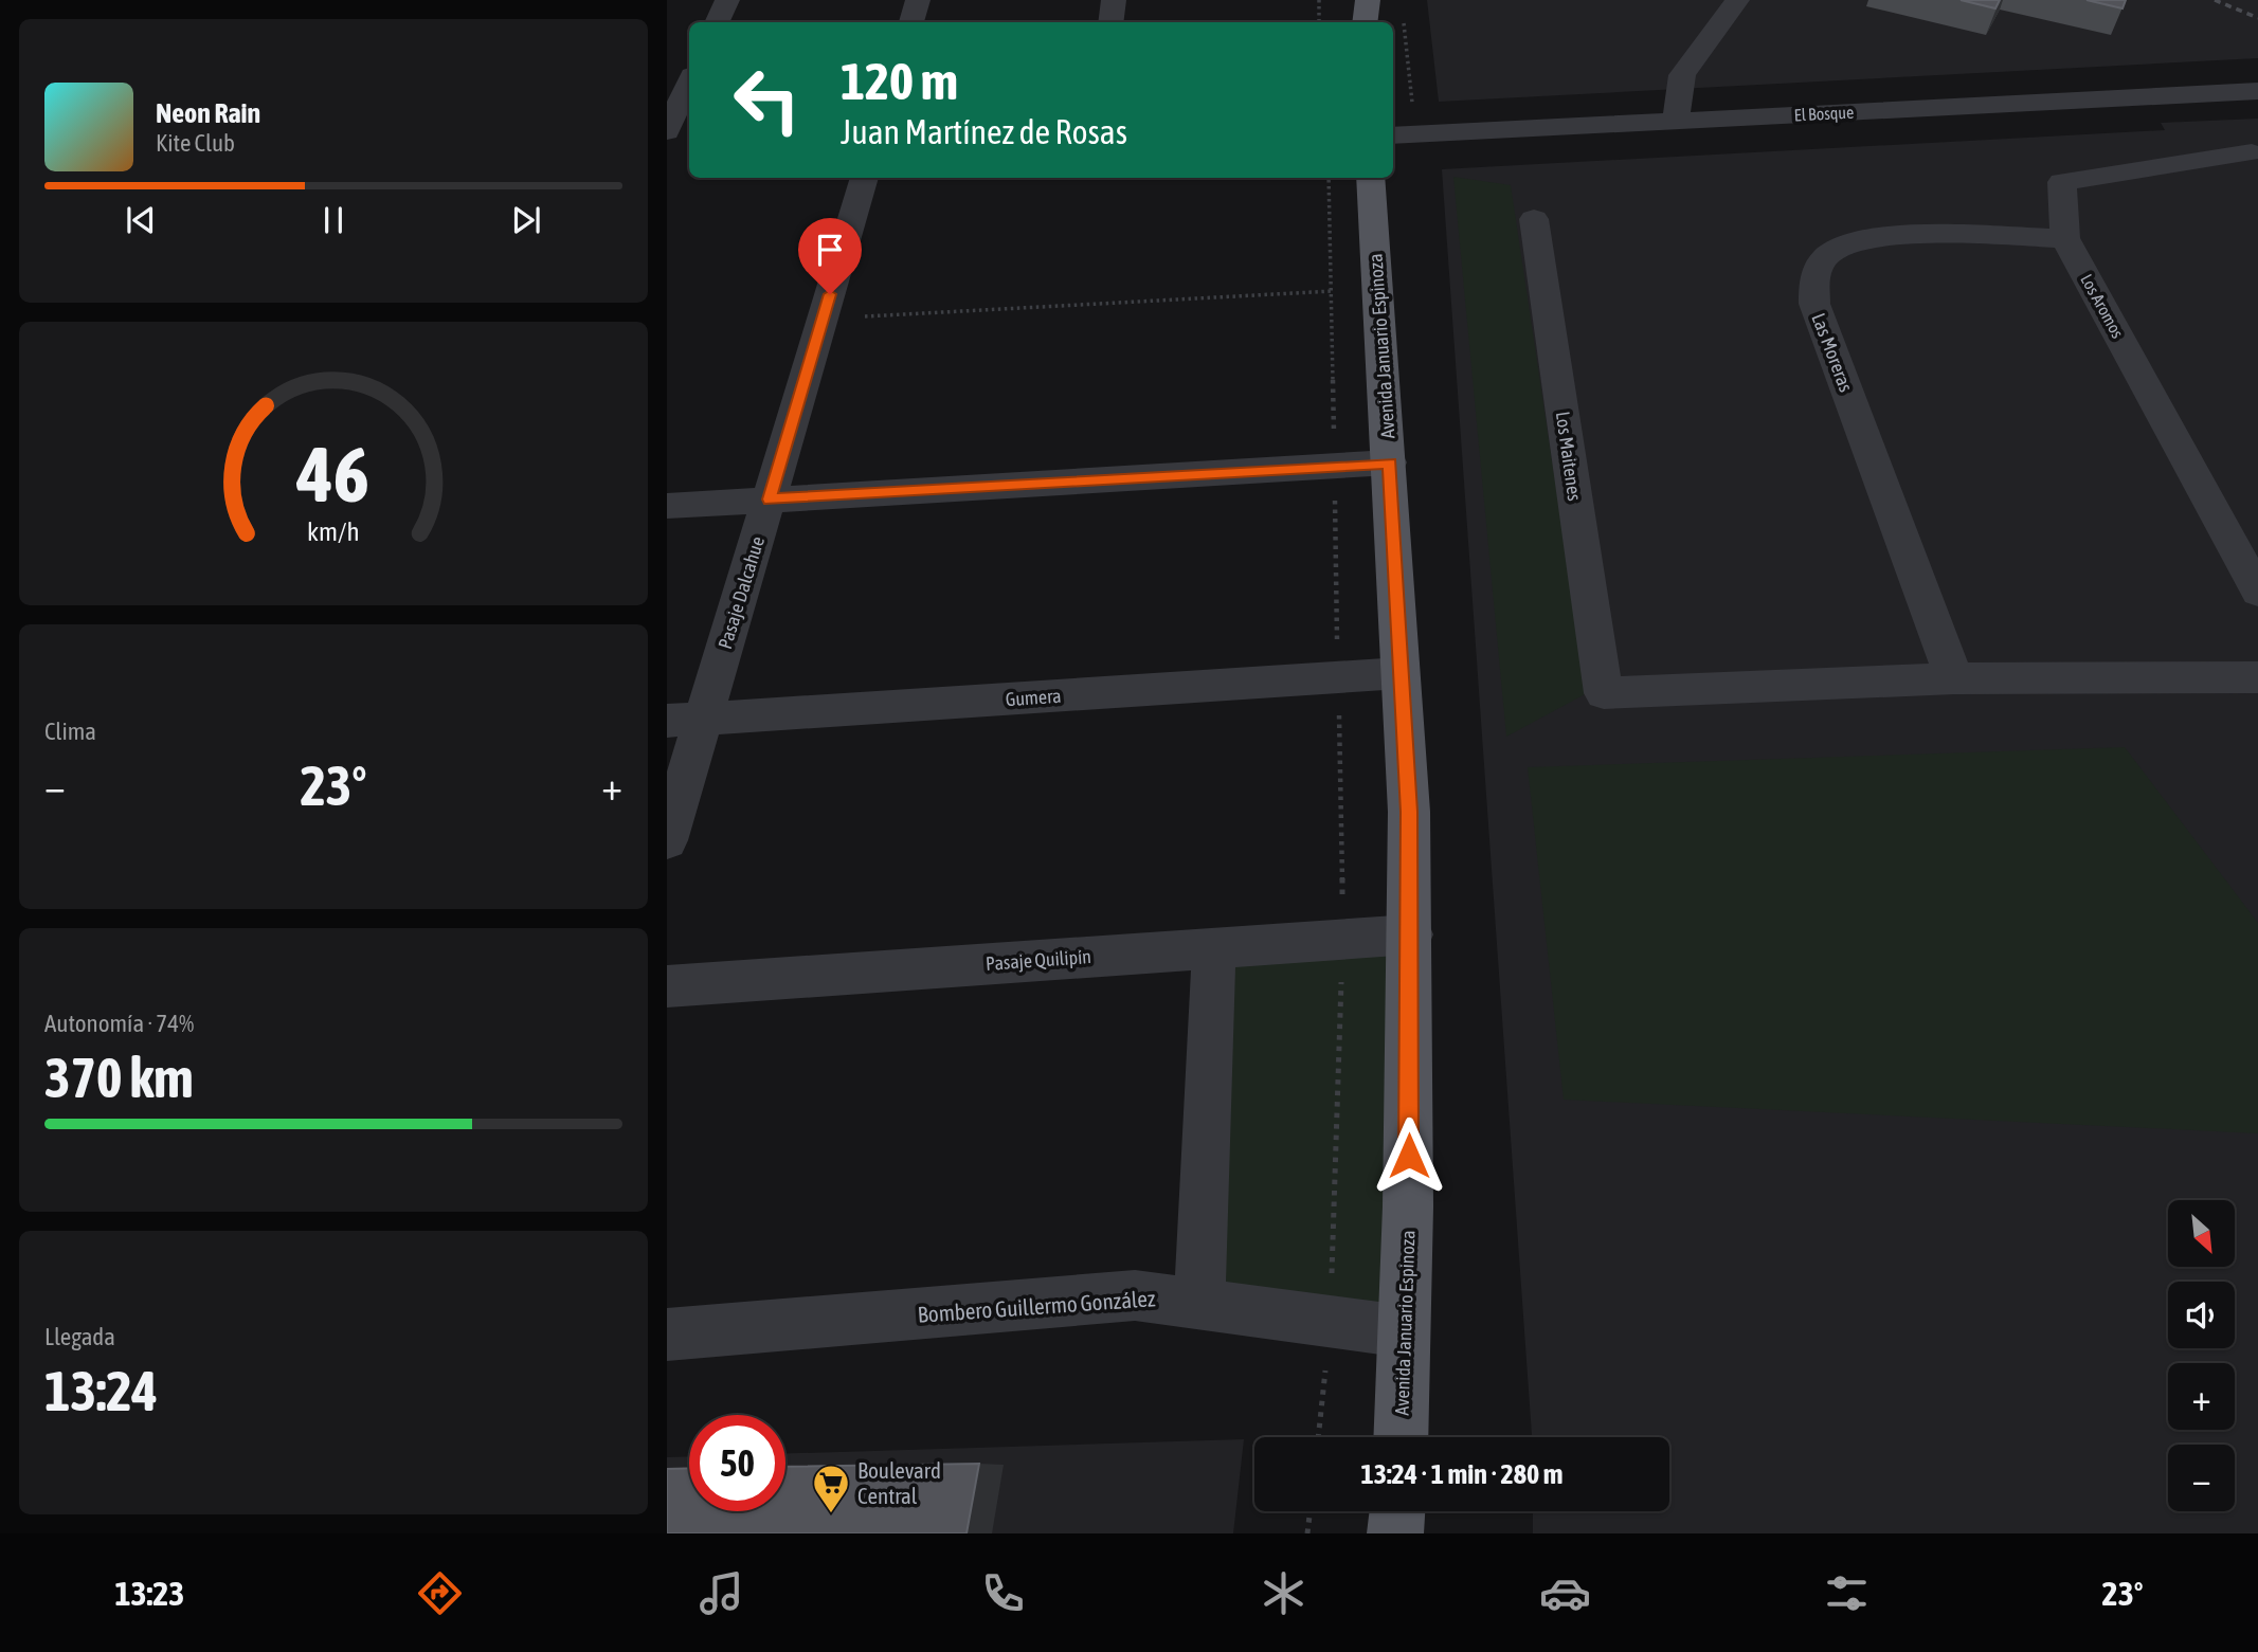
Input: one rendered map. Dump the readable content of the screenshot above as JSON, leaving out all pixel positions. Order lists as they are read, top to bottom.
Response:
{
  "streets": {
    "main road": ["Avenida Januario Espinoza"],
    "street": [
      "El Bosque",
      "Los Aromos",
      "Las Moreras",
      "Los Maitenes",
      "Pasaje Dalcahue",
      "Gumera",
      "Pasaje Quilipín",
      "Bombero Guillermo González"
    ]
  },
  "crossings": [
    ["Los Aromos", "Las Moreras"],
    ["Avenida Januario Espinoza", "Gumera"],
    ["Avenida Januario Espinoza", "Pasaje Quilipín"],
    ["Avenida Januario Espinoza", "Bombero Guillermo González"],
    ["Las Moreras", "Los Maitenes"],
    ["Pasaje Dalcahue", "Gumera"]
  ],
  "places": {
    "supermarket": ["Boulevard Central"]
  },
  "north": "bottom right",
  "page": {
    "turn": ["120 m", "Juan Martínez de Rosas"],
    "song": ["Neon Rain", "Kite Club"],
    "tile": [
      "Clima",
      ["Autonomía · 74%", "370 km"],
      ["Llegada", "13:24"]
    ],
    "heat": ["−", "23°", "+"],
    "map_buttons": ["+", "−"],
    "limit": "50",
    "trip": "13:24 · 1 min · 280 m",
    "tabs": ["13:23", "23°"],
    "gauge": ["46", "km/h"]
  }
}
